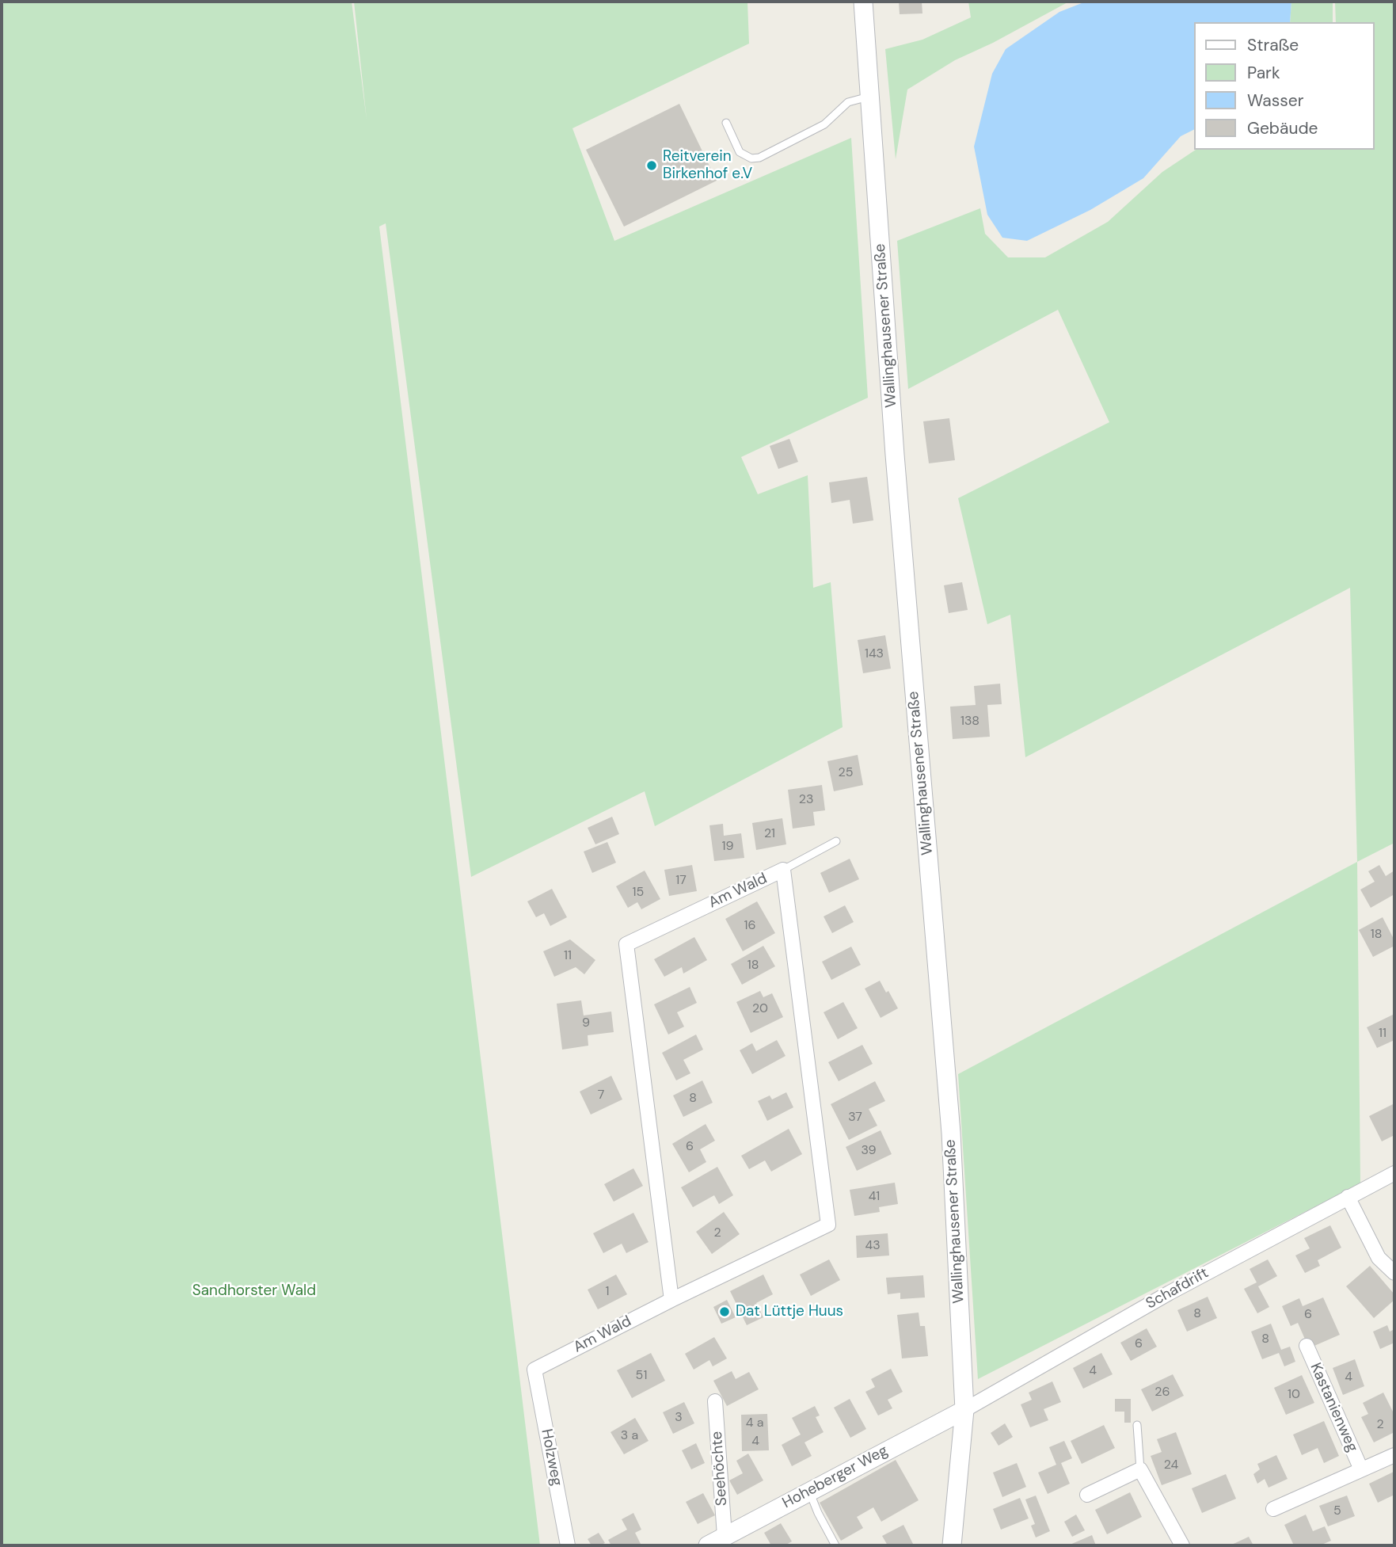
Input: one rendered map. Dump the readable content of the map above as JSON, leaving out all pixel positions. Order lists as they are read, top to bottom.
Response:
{
  "streets": {
    "street": [
      "Wallinghausener Straße",
      "Am Wald",
      "Schafdrift",
      "Kastanienweg",
      "Holzweg",
      "Seehöchte",
      "Hoheberger Weg"
    ]
  },
  "crossings": [
    ["Wallinghausener Straße", "Schafdrift"],
    ["Wallinghausener Straße", "Hoheberger Weg"],
    ["Am Wald", "Holzweg"],
    ["Schafdrift", "Hoheberger Weg"],
    ["Seehöchte", "Hoheberger Weg"]
  ],
  "parks": ["Sandhorster Wald"],
  "places": ["Reitverein Birkenhof e.V", "Dat Lüttje Huus"],
  "house_numbers": [
    "143",
    "138",
    "25",
    "23",
    "21",
    "19",
    "17",
    "15",
    "16",
    "18",
    "11",
    "18",
    "20",
    "9",
    "11",
    "7",
    "8",
    "37",
    "6",
    "39",
    "41",
    "2",
    "43",
    "1",
    "8",
    "6",
    "8",
    "6",
    "4",
    "51",
    "4",
    "26",
    "10",
    "3",
    "4 a",
    "2",
    "3 a",
    "4",
    "24",
    "5"
  ],
  "legend": [
    "Straße",
    "Park",
    "Wasser",
    "Gebäude"
  ]
}
